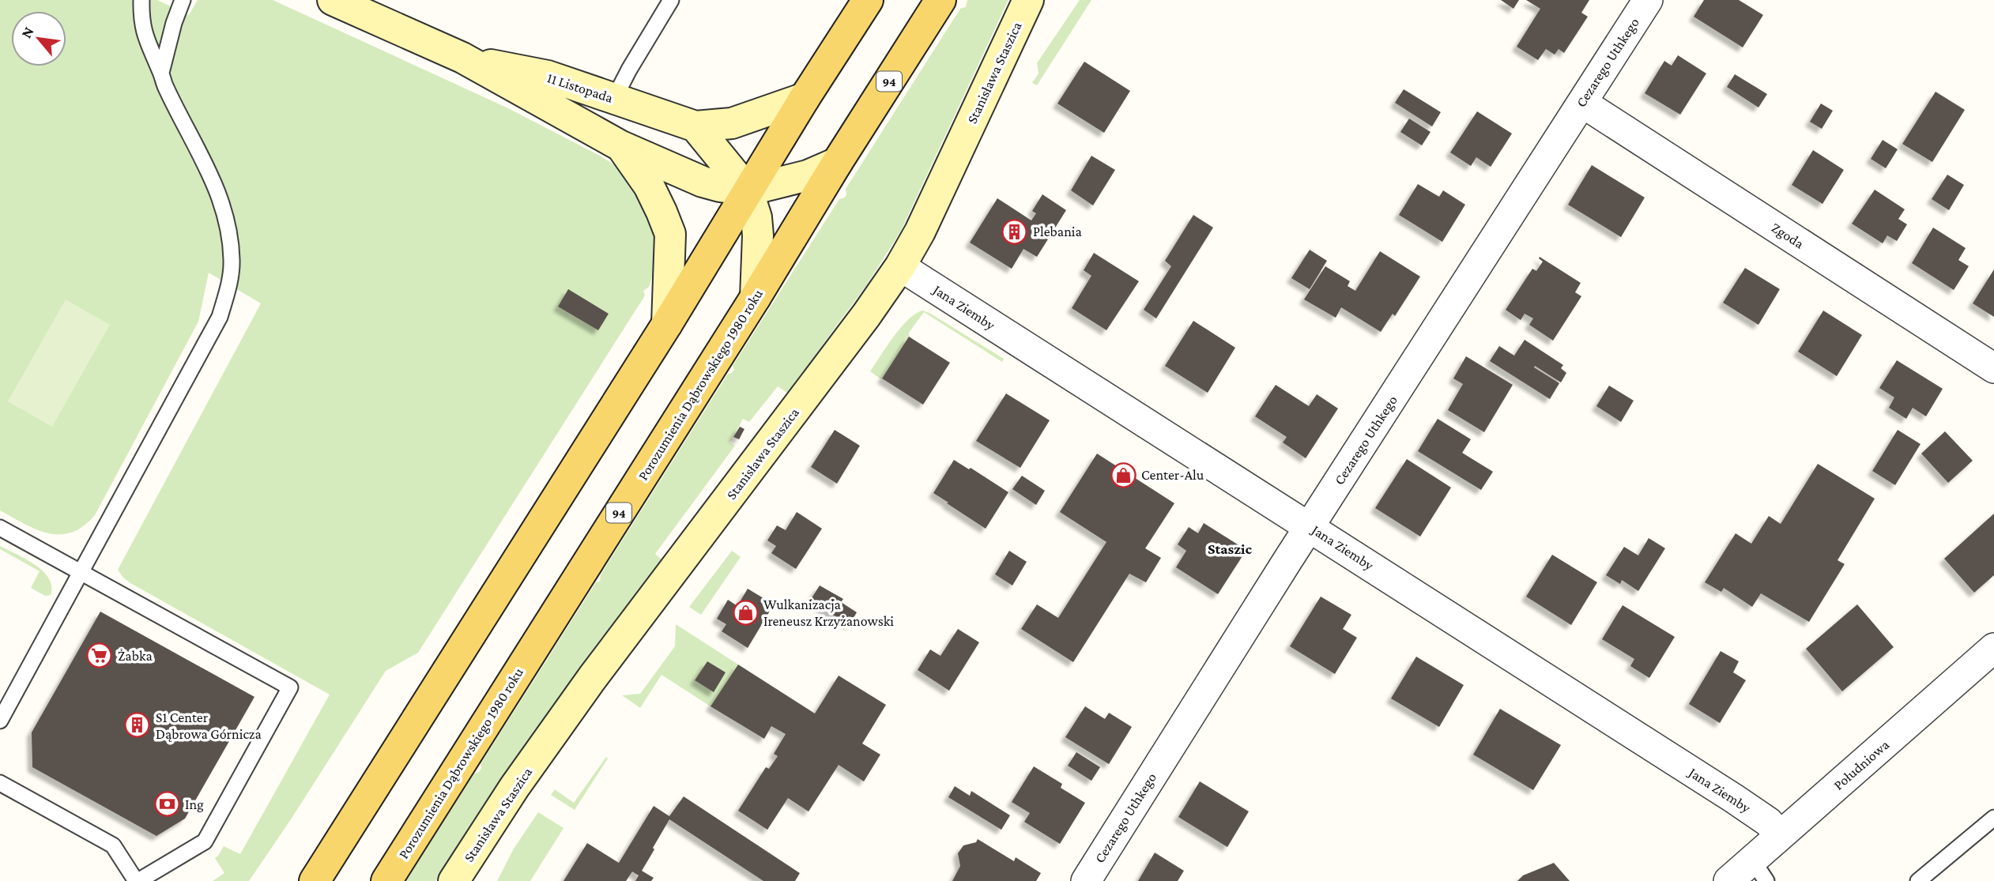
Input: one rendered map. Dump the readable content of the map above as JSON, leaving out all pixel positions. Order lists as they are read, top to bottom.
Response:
{
  "streets": {
    "main road": ["94", "Porozumienia Dąbrowskiego 1980 roku"],
    "street": [
      "Cezarego Uthkego",
      "Stanisława Staszica",
      "11 Listopada",
      "Zgoda",
      "Jana Ziemby",
      "Południowa"
    ]
  },
  "crossings": [
    ["Cezarego Uthkego", "Zgoda"],
    ["Cezarego Uthkego", "Jana Ziemby"],
    ["Stanisława Staszica", "Jana Ziemby"],
    ["Jana Ziemby", "Południowa"]
  ],
  "districts": ["Staszic"],
  "places": {
    "building": ["Plebania", "S1 Center Dąbrowa Górnicza"],
    "shop": ["Center-Alu", "Wulkanizacja Ireneusz Krzyżanowski"],
    "supermarket": ["Żabka"],
    "bank": ["Ing"]
  },
  "north": "top left"
}
